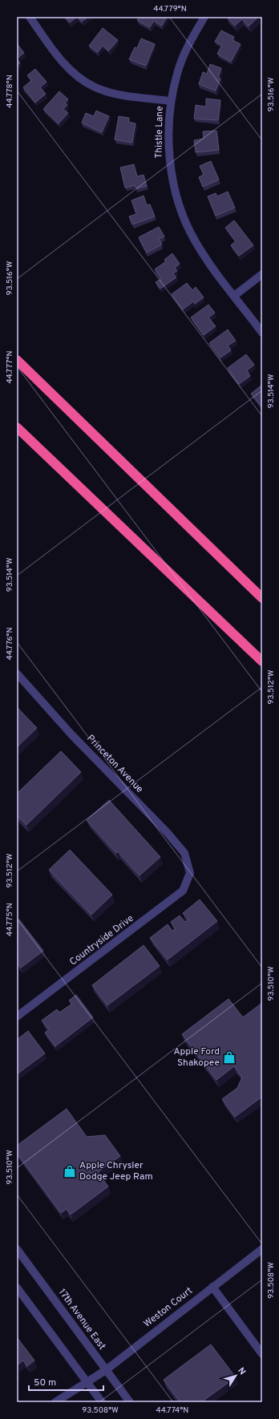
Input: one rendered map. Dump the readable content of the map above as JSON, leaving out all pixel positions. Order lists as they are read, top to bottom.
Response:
{
  "streets": {
    "street": [
      "Thistle Lane",
      "Princeton Avenue",
      "Countryside Drive",
      "Weston Court",
      "17th Avenue East"
    ]
  },
  "crossings": [
    ["Princeton Avenue", "Countryside Drive"],
    ["Weston Court", "17th Avenue East"]
  ],
  "places": {
    "shop": ["Apple Ford Shakopee", "Apple Chrysler Dodge Jeep Ram"]
  },
  "scale_bar": "50 m",
  "north": "top right",
  "coordinates": [
    "44.779°N",
    "44.778°N",
    "93.516°W",
    "44.777°N",
    "93.514°W",
    "44.776°N",
    "93.512°W",
    "44.775°N",
    "93.510°W",
    "93.508°W",
    "44.774°N"
  ]
}
